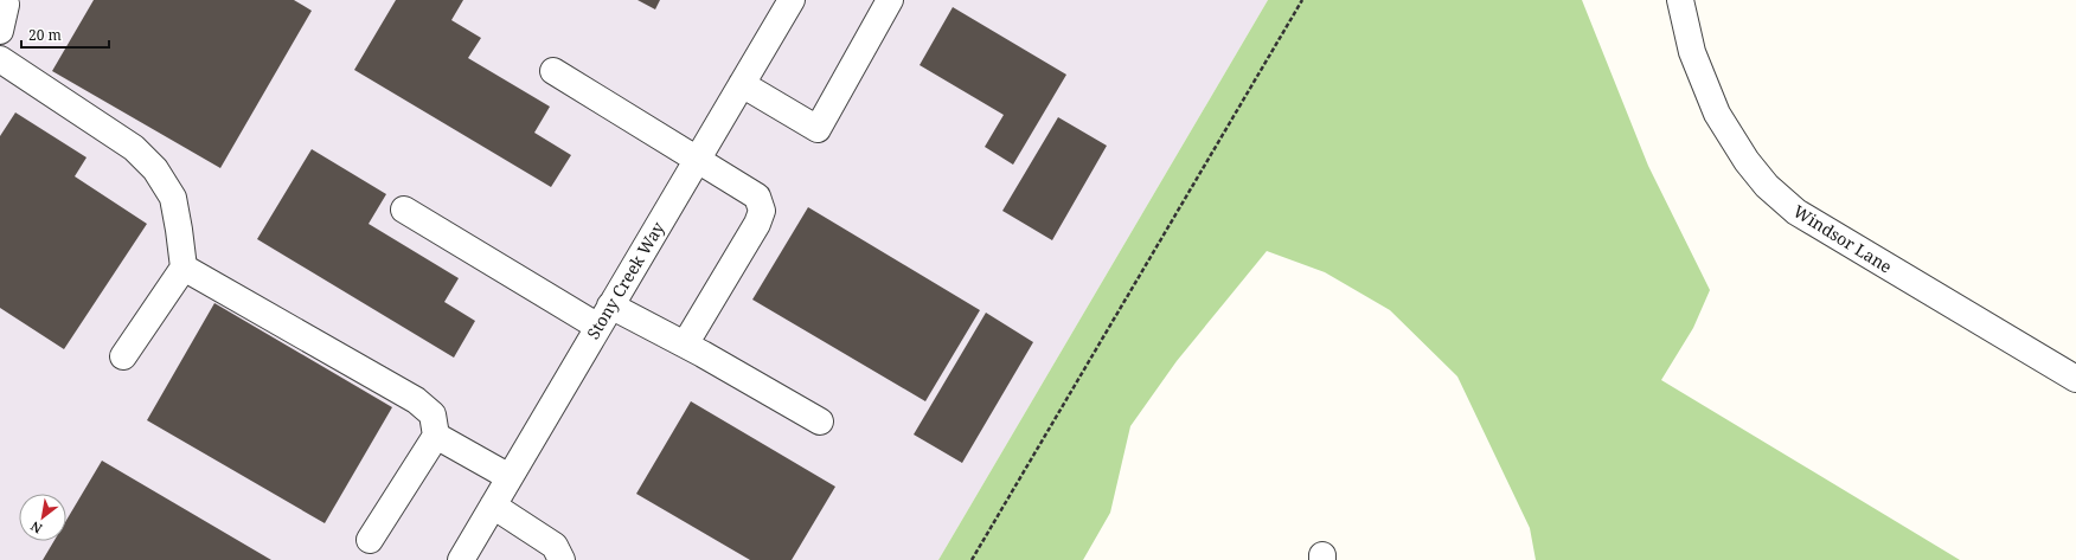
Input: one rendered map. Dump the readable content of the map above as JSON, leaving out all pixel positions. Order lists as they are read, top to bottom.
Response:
{
  "streets": {
    "street": ["Windsor Lane", "Stony Creek Way"]
  },
  "scale_bar": "20 m",
  "north": "bottom left"
}
